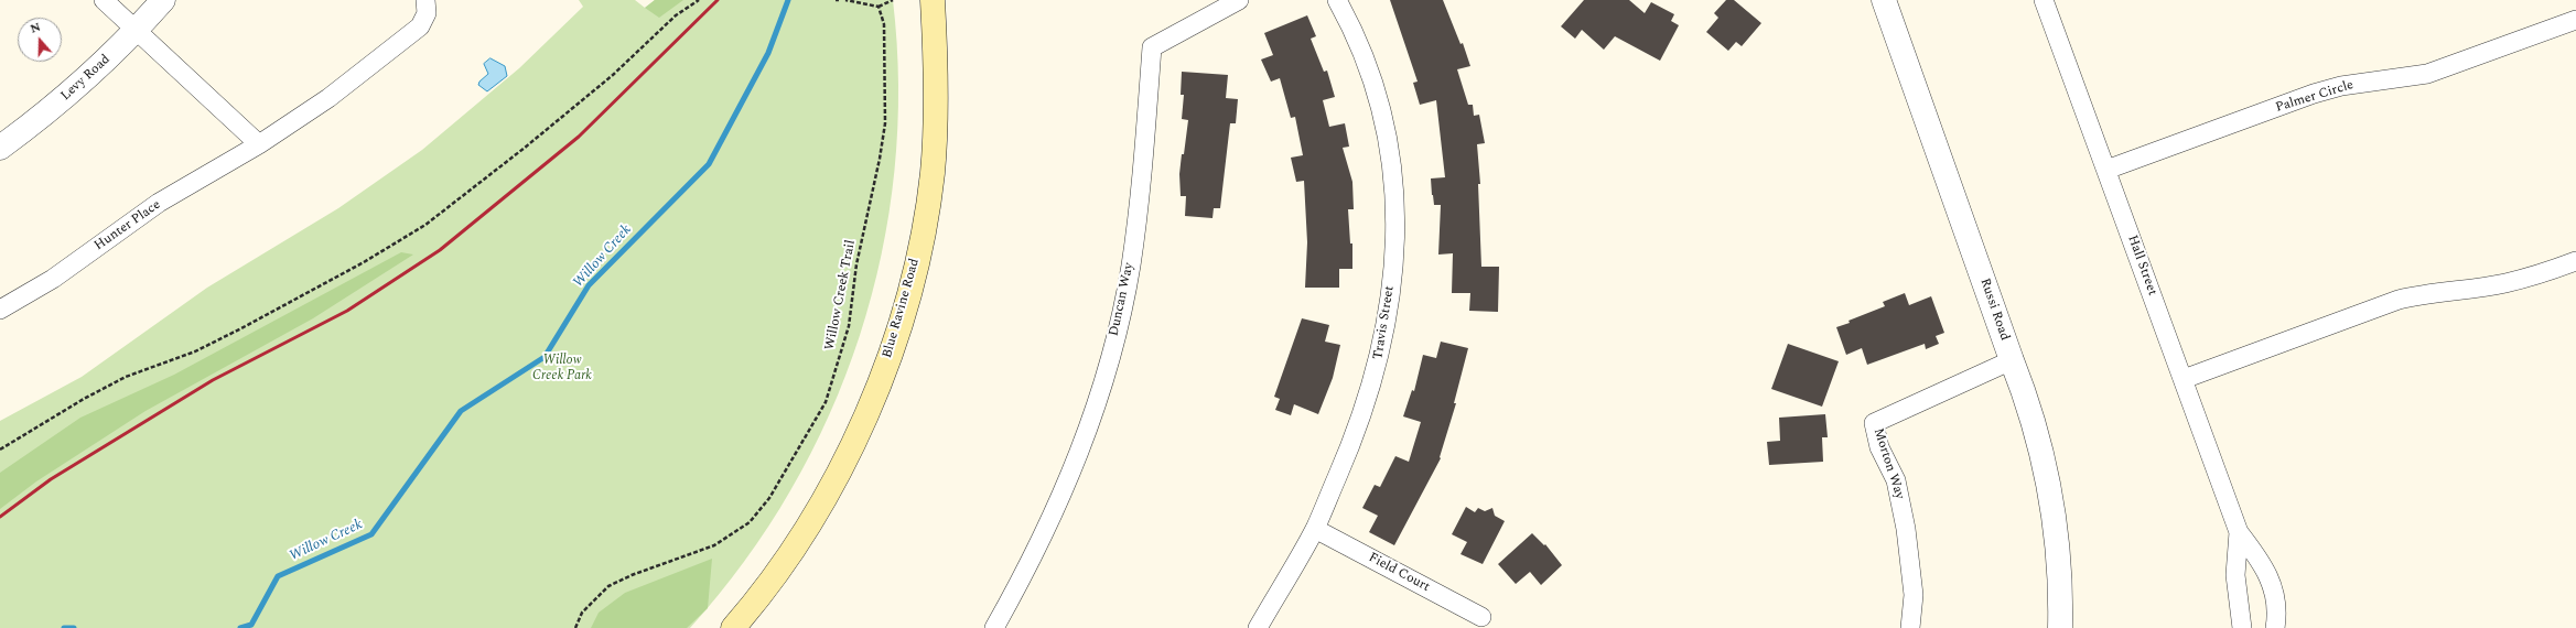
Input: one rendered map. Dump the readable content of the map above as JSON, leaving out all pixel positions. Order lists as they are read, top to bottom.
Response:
{
  "streets": {
    "main road": ["Blue Ravine Road"],
    "street": [
      "Levy Road",
      "Palmer Circle",
      "Hunter Place",
      "Hall Street",
      "Duncan Way",
      "Russi Road",
      "Travis Street",
      "Morton Way",
      "Field Court"
    ],
    "path": ["Willow Creek Trail"]
  },
  "crossings": [
    ["Palmer Circle", "Hall Street"],
    ["Russi Road", "Morton Way"],
    ["Travis Street", "Field Court"]
  ],
  "water": ["Willow Creek"],
  "parks": ["Willow Creek Park"],
  "north": "top"
}
